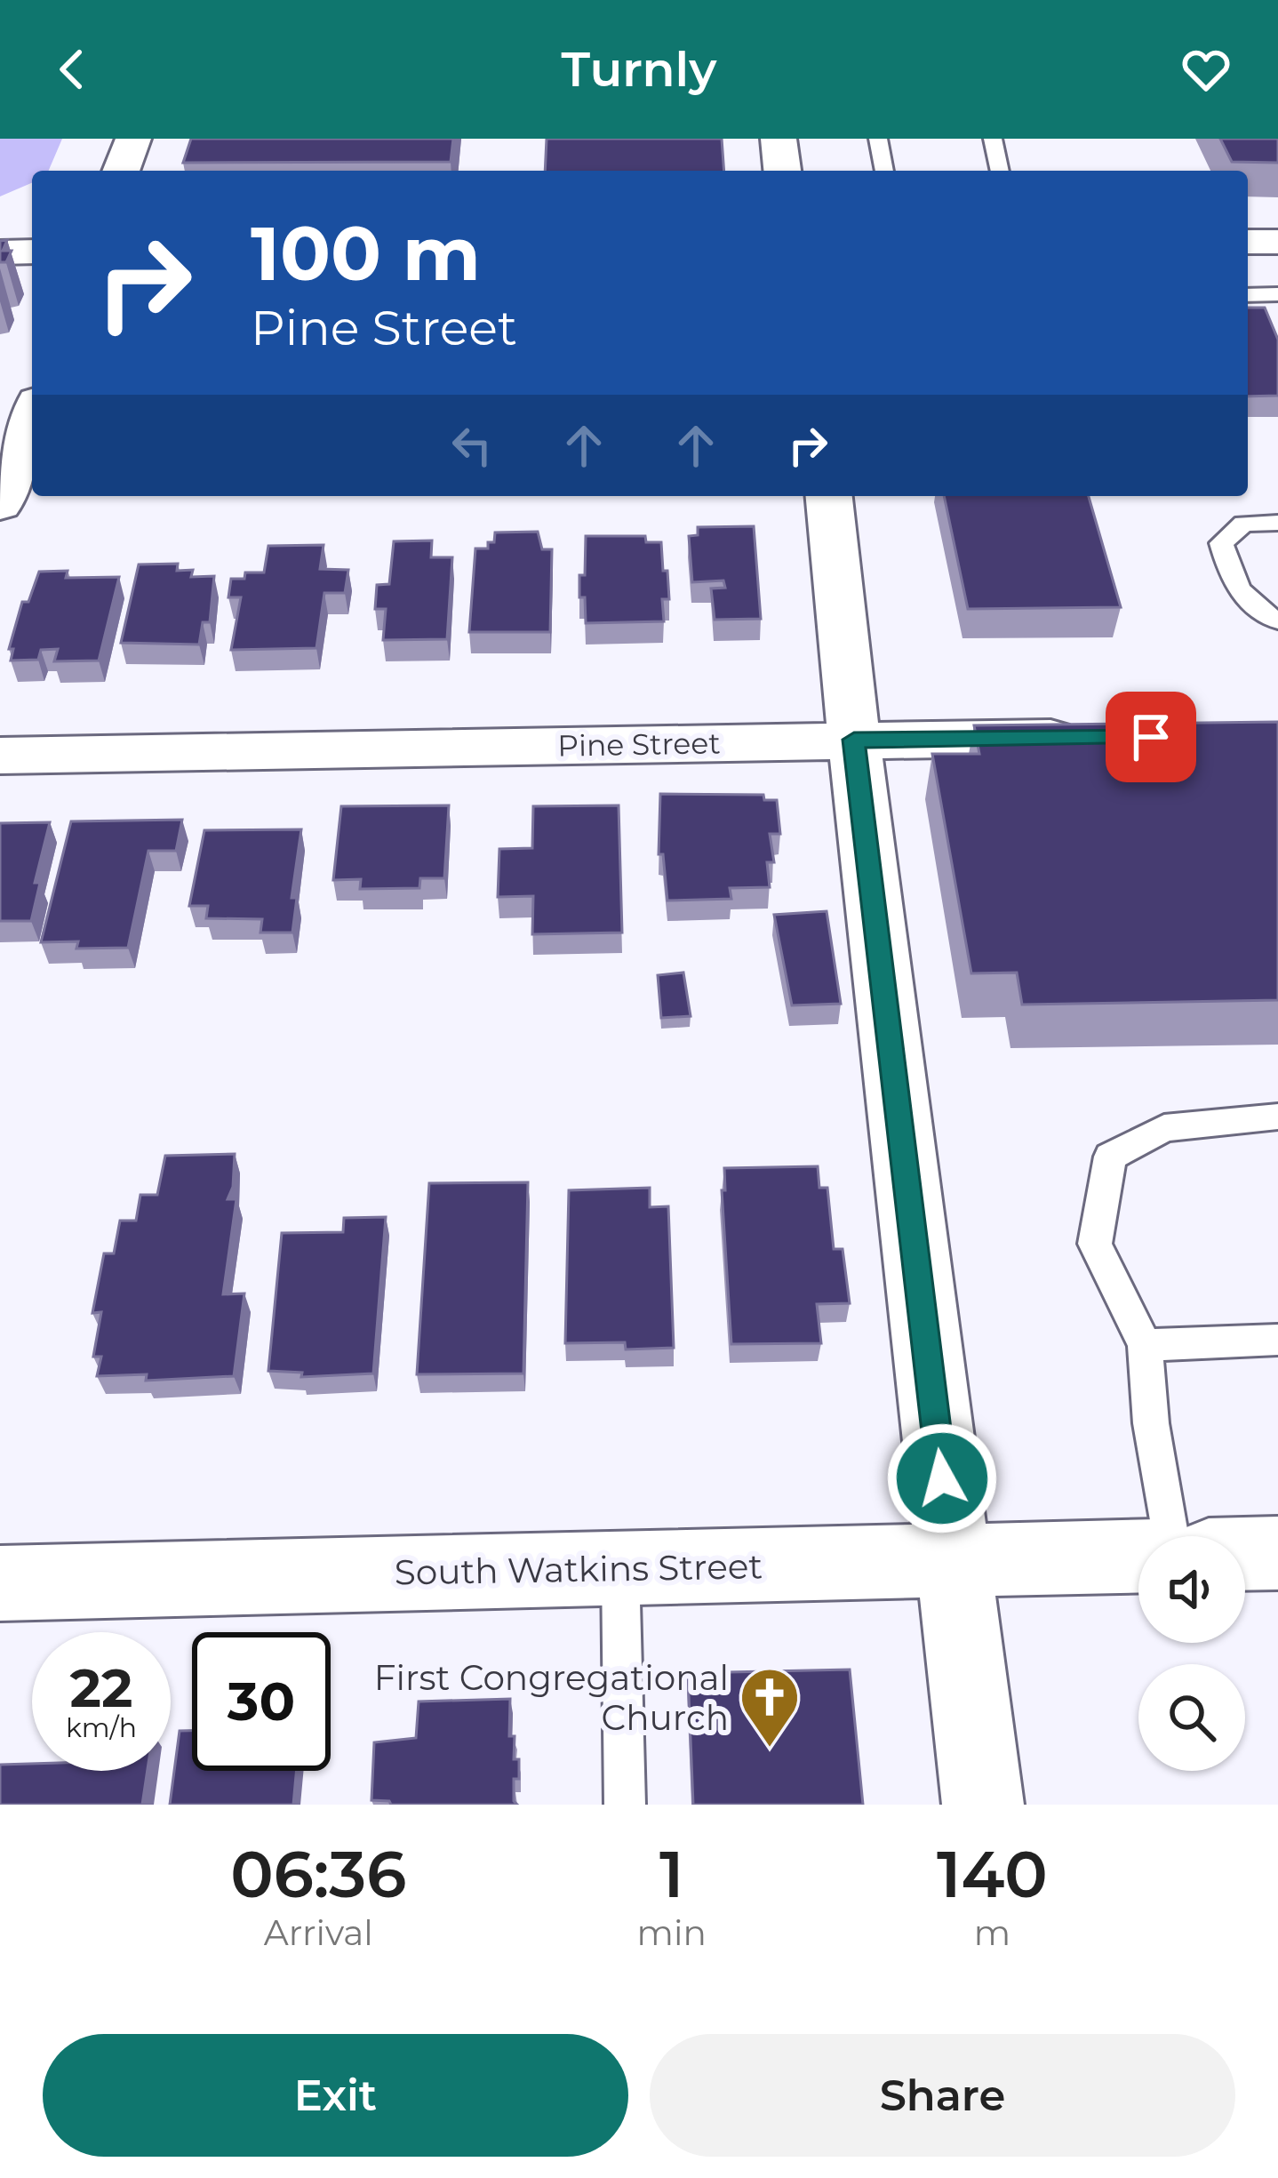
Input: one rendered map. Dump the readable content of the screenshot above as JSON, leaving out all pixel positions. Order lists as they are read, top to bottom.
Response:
{
  "streets": {
    "street": ["Pine Street", "South Watkins Street"]
  },
  "places": {
    "church": ["First Congregational Church"]
  },
  "page": {
    "header": "Turnly",
    "turn": ["100 m", "Pine Street"],
    "speed": "22 km/h",
    "limit": "30",
    "eta": [
      "06:36",
      "Arrival",
      "1",
      "min",
      "140",
      "m"
    ],
    "buttons": ["Exit", "Share"]
  }
}
